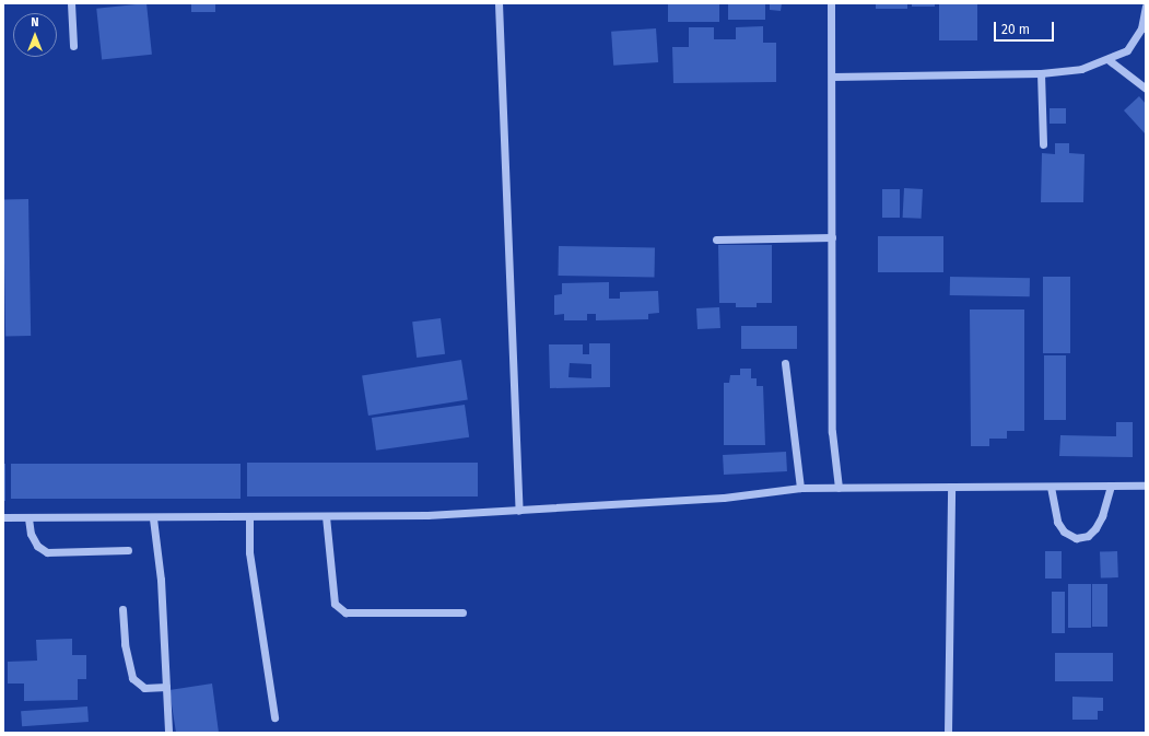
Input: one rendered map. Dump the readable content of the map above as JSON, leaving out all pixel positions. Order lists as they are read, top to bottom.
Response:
{
  "scale_bar": "20 m",
  "north": "top"
}
